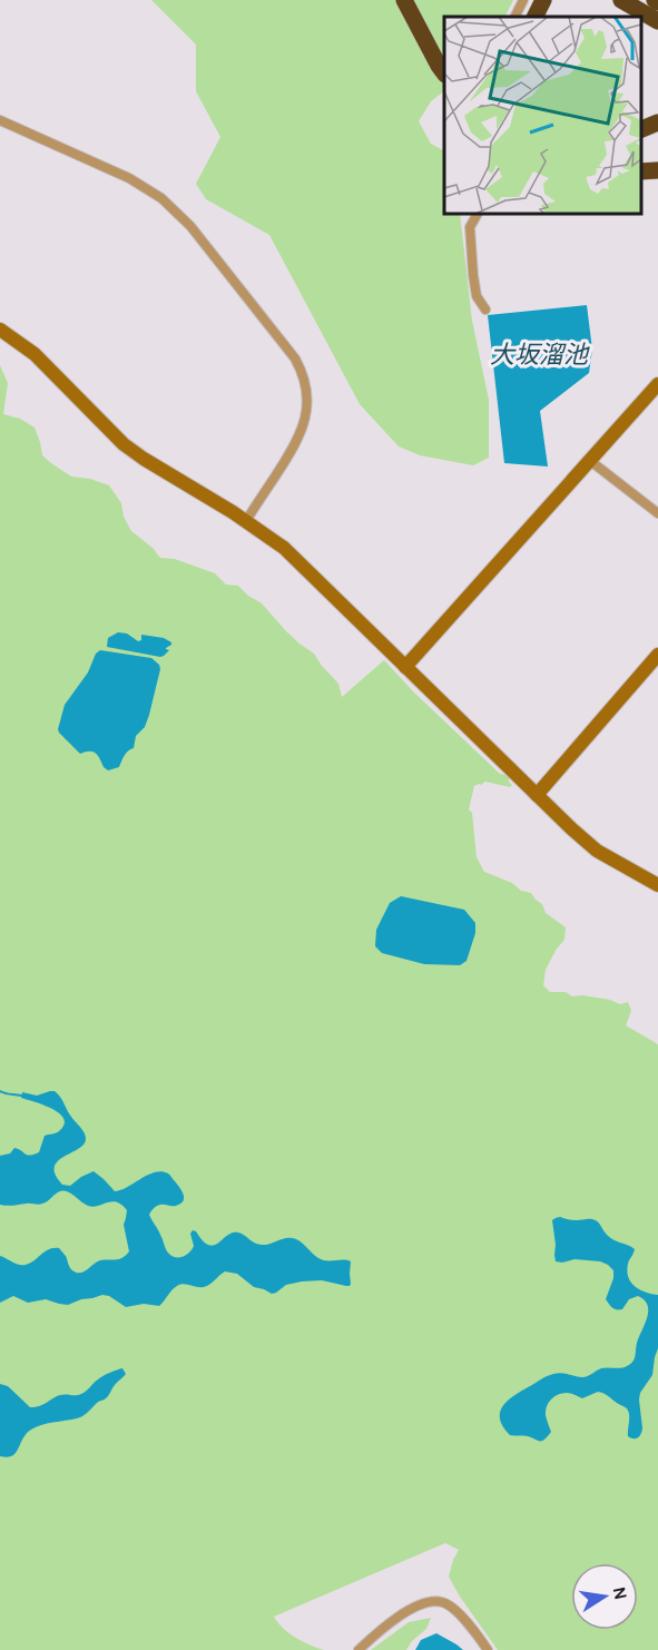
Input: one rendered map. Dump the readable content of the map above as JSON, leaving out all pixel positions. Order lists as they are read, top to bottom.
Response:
{
  "water": ["大坂溜池"],
  "north": "right"
}
